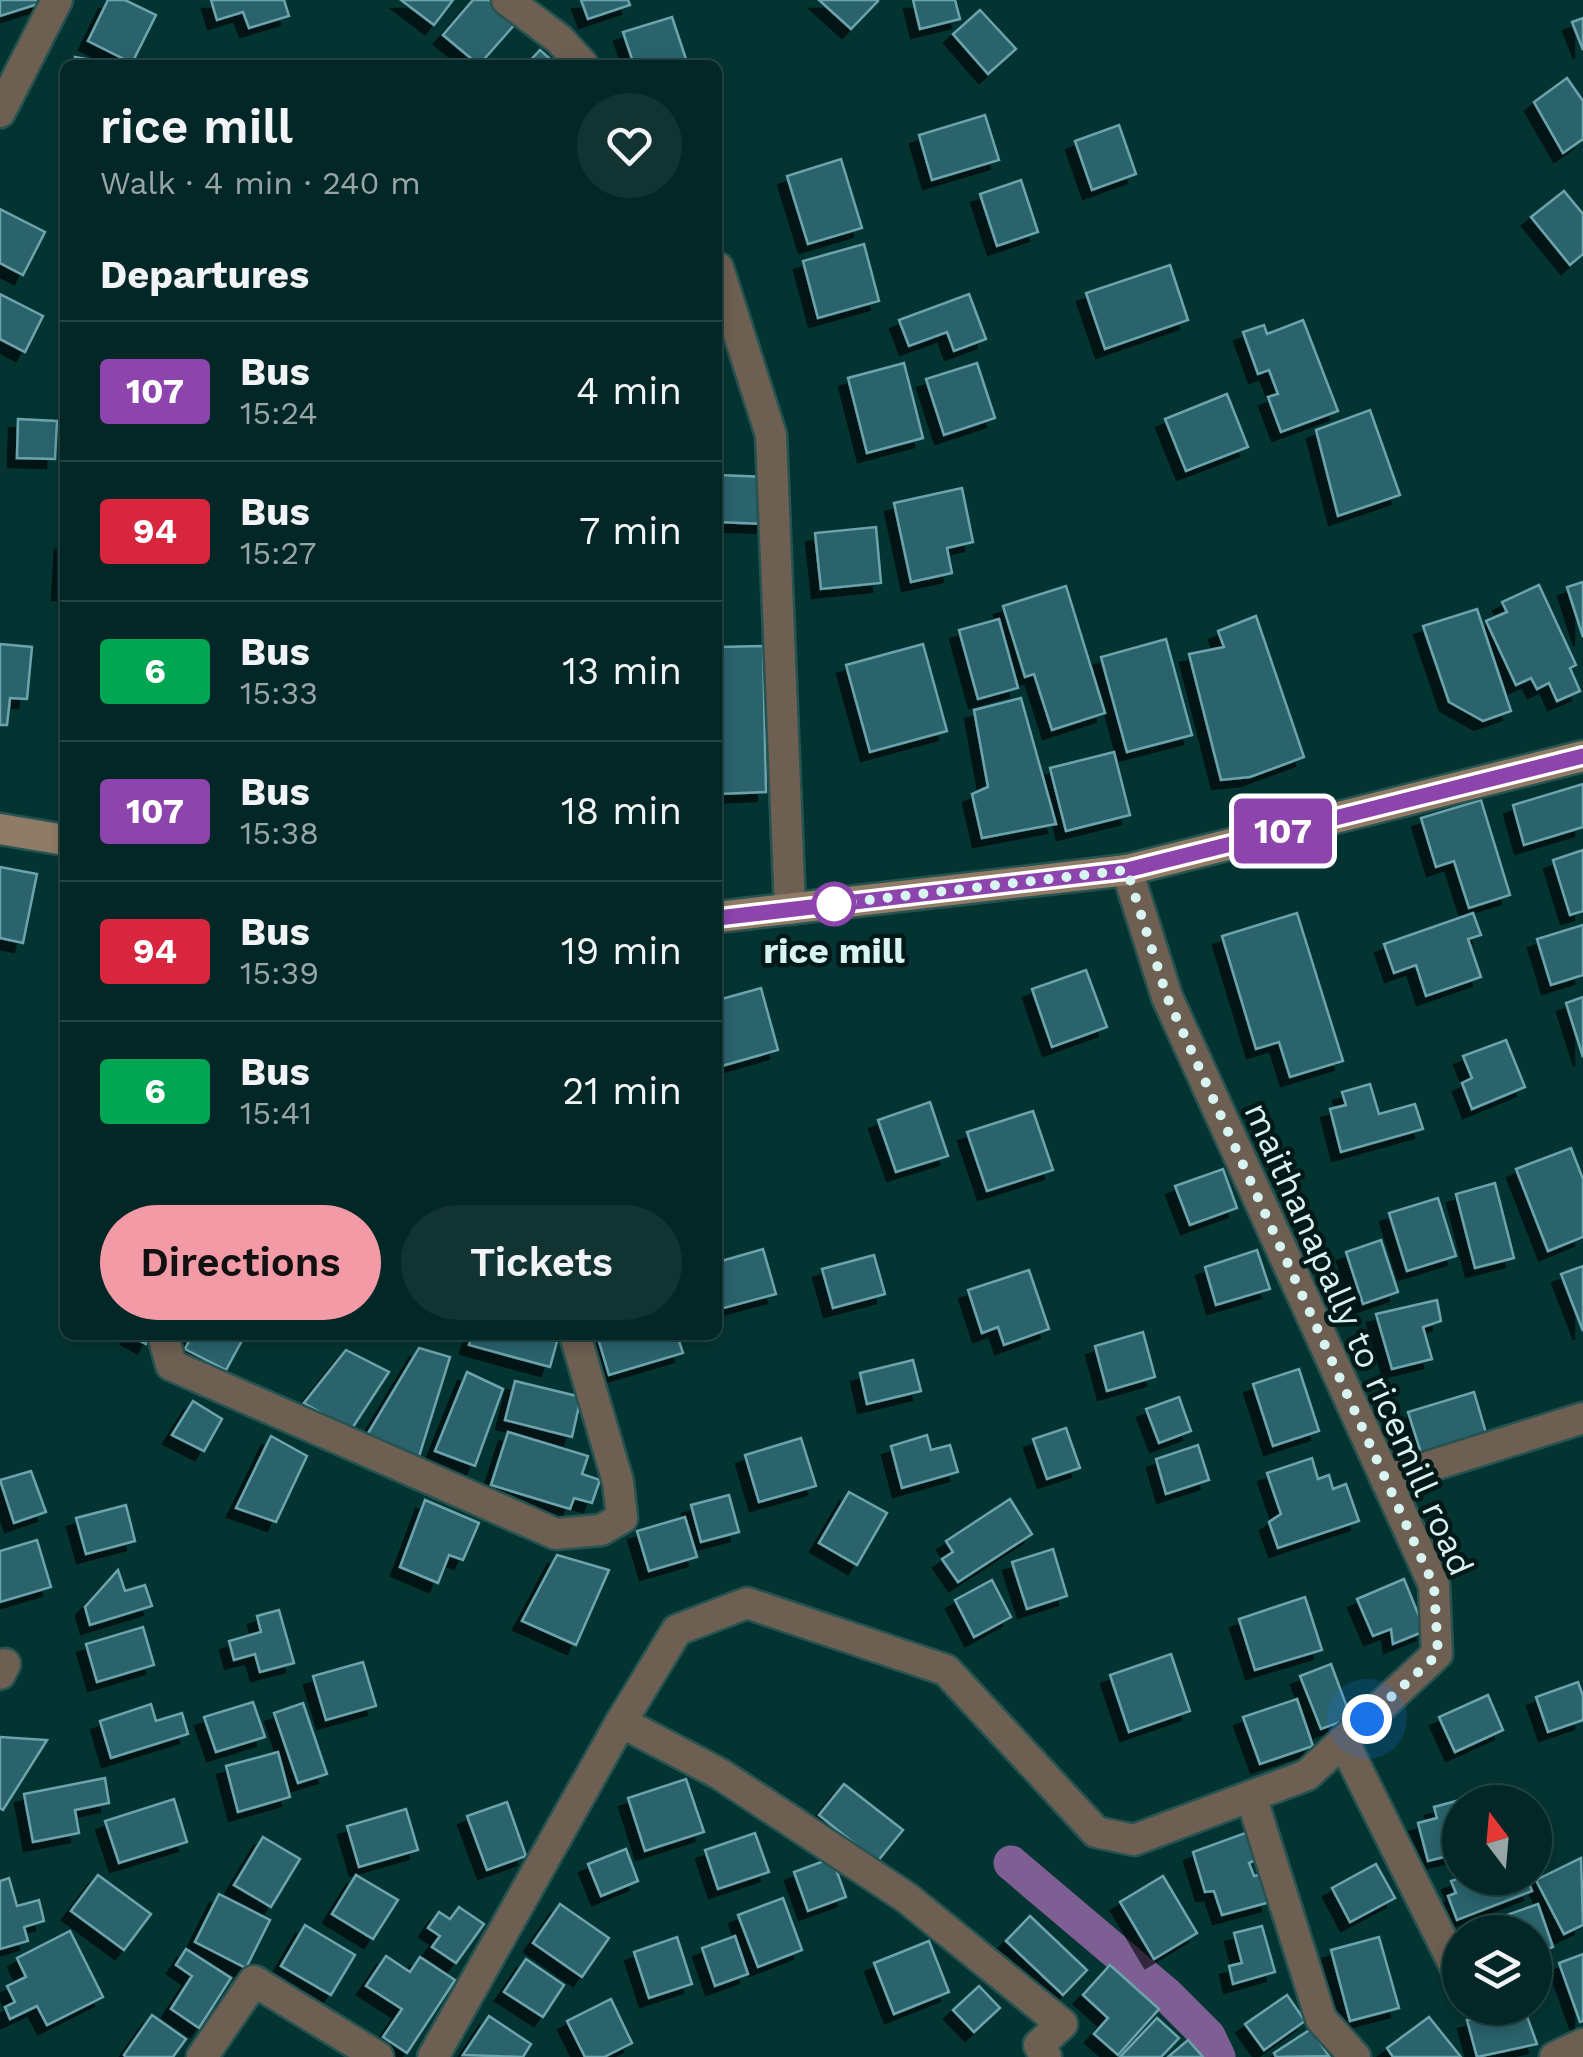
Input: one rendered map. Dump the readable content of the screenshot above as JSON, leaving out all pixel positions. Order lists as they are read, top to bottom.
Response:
{
  "streets": {
    "street": ["maithanapally to ricemill road"]
  },
  "places": ["rice mill"],
  "lines": ["bus line 107"],
  "north": "top",
  "page": {
    "on_map": "107",
    "heading": [
      ["rice mill", "Walk · 4 min · 240 m"],
      "Departures"
    ],
    "list": [
      {
        "mark": "107",
        "name": "Bus",
        "note": "15:24",
        "value": "4 min"
      },
      {
        "mark": "94",
        "name": "Bus",
        "note": "15:27",
        "value": "7 min"
      },
      {
        "mark": "6",
        "name": "Bus",
        "note": "15:33",
        "value": "13 min"
      },
      {
        "mark": "107",
        "name": "Bus",
        "note": "15:38",
        "value": "18 min"
      },
      {
        "mark": "94",
        "name": "Bus",
        "note": "15:39",
        "value": "19 min"
      },
      {
        "mark": "6",
        "name": "Bus",
        "note": "15:41",
        "value": "21 min"
      }
    ],
    "buttons": ["Directions", "Tickets"]
  }
}
